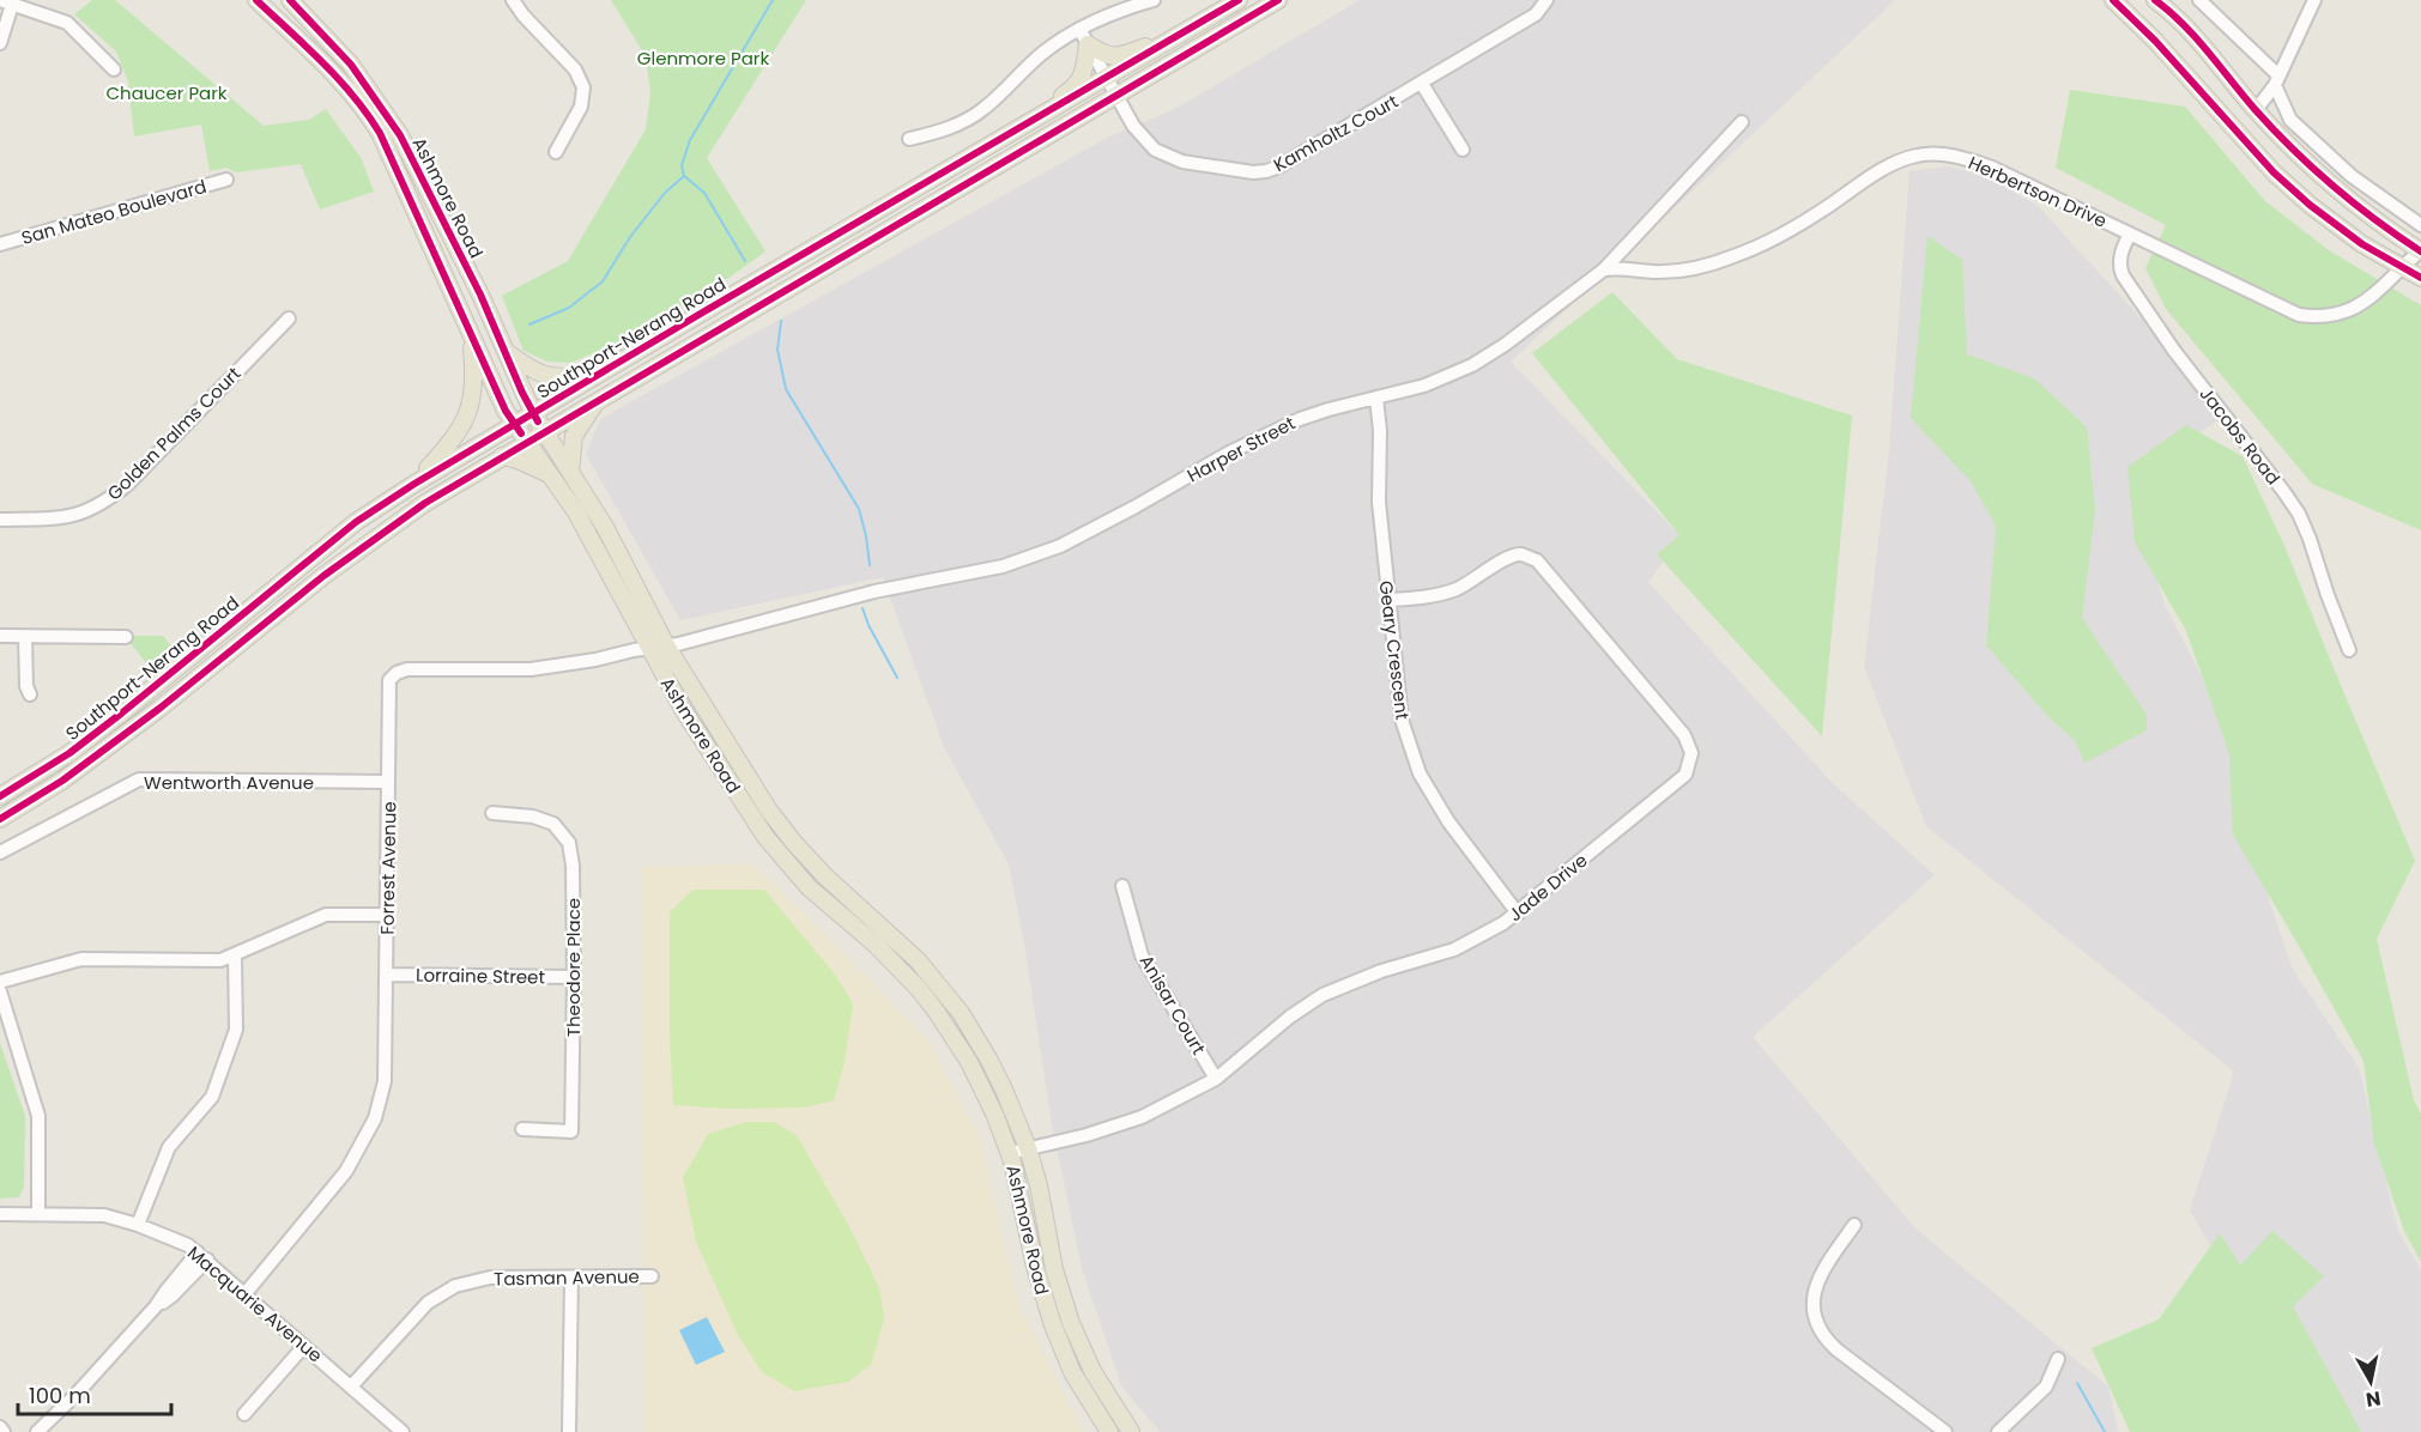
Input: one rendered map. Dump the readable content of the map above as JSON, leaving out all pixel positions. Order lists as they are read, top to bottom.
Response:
{
  "streets": {
    "main road": ["Ashmore Road", "Southport-Nerang Road"],
    "street": [
      "Kamholtz Court",
      "Herbertson Drive",
      "San Mateo Boulevard",
      "Golden Palms Court",
      "Jacobs Road",
      "Harper Street",
      "Geary Crescent",
      "Wentworth Avenue",
      "Forrest Avenue",
      "Jade Drive",
      "Theodore Place",
      "Lorraine Street",
      "Anisar Court",
      "Tasman Avenue",
      "Macquarie Avenue"
    ]
  },
  "crossings": [
    ["Kamholtz Court", "Southport-Nerang Road"],
    ["Herbertson Drive", "Jacobs Road"],
    ["Herbertson Drive", "Harper Street"],
    ["Ashmore Road", "Southport-Nerang Road"],
    ["Ashmore Road", "Harper Street"],
    ["Ashmore Road", "Forrest Avenue"],
    ["Ashmore Road", "Jade Drive"],
    ["Harper Street", "Geary Crescent"],
    ["Harper Street", "Forrest Avenue"],
    ["Geary Crescent", "Jade Drive"],
    ["Wentworth Avenue", "Forrest Avenue"],
    ["Forrest Avenue", "Lorraine Street"],
    ["Forrest Avenue", "Macquarie Avenue"],
    ["Jade Drive", "Anisar Court"],
    ["Theodore Place", "Lorraine Street"],
    ["Tasman Avenue", "Macquarie Avenue"]
  ],
  "parks": ["Glenmore Park", "Chaucer Park"],
  "scale_bar": "100 m",
  "north": "bottom"
}
